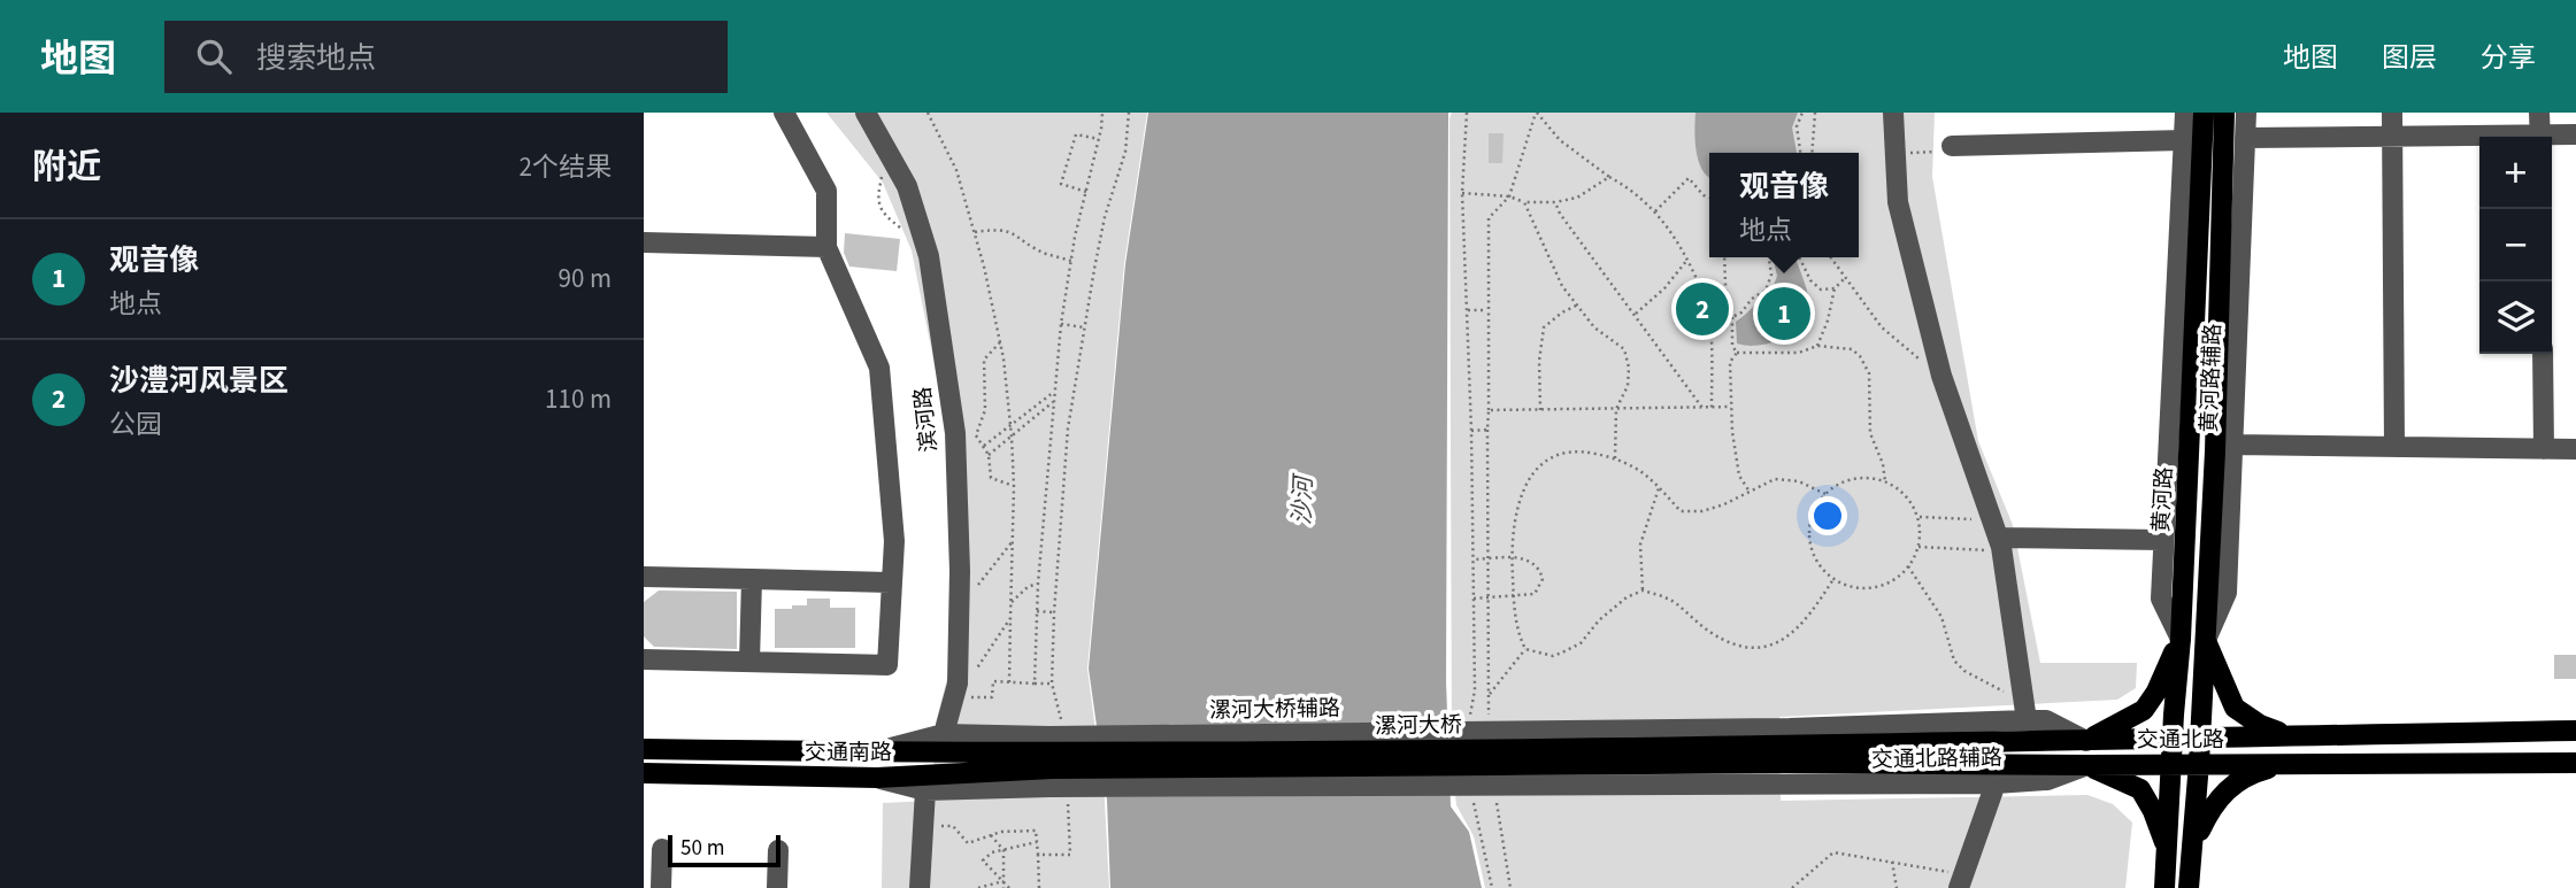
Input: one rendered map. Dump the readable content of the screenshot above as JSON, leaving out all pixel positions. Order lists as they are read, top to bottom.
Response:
{
  "streets": {
    "main road": [
      "黄河路",
      "漯河大桥",
      "交通北路",
      "交通南路"
    ],
    "street": ["黄河路辅路", "滨河路", "交通北路辅路"]
  },
  "crossings": [
    ["黄河路辅路", "黄河路"],
    ["黄河路", "交通北路"],
    ["漯河大桥", "交通北路"],
    ["漯河大桥", "交通南路"],
    ["漯河大桥", "交通北路辅路"],
    ["交通北路", "交通北路辅路"],
    ["交通南路", "交通北路辅路"]
  ],
  "water": ["沙河"],
  "scale_bar": "50 m",
  "page": {
    "header": "地图",
    "search": "搜索地点",
    "nav": ["地图", "图层", "分享"],
    "heading": ["附近", "2个结果"],
    "map_buttons": ["+", "−"],
    "popup": ["观音像", "地点"],
    "list": [
      {
        "mark": "1",
        "name": "观音像",
        "note": "地点",
        "value": "90 m"
      },
      {
        "mark": "2",
        "name": "沙澧河风景区",
        "note": "公园",
        "value": "110 m"
      }
    ],
    "pins": ["2", "1"],
    "scale": "50 m"
  }
}
